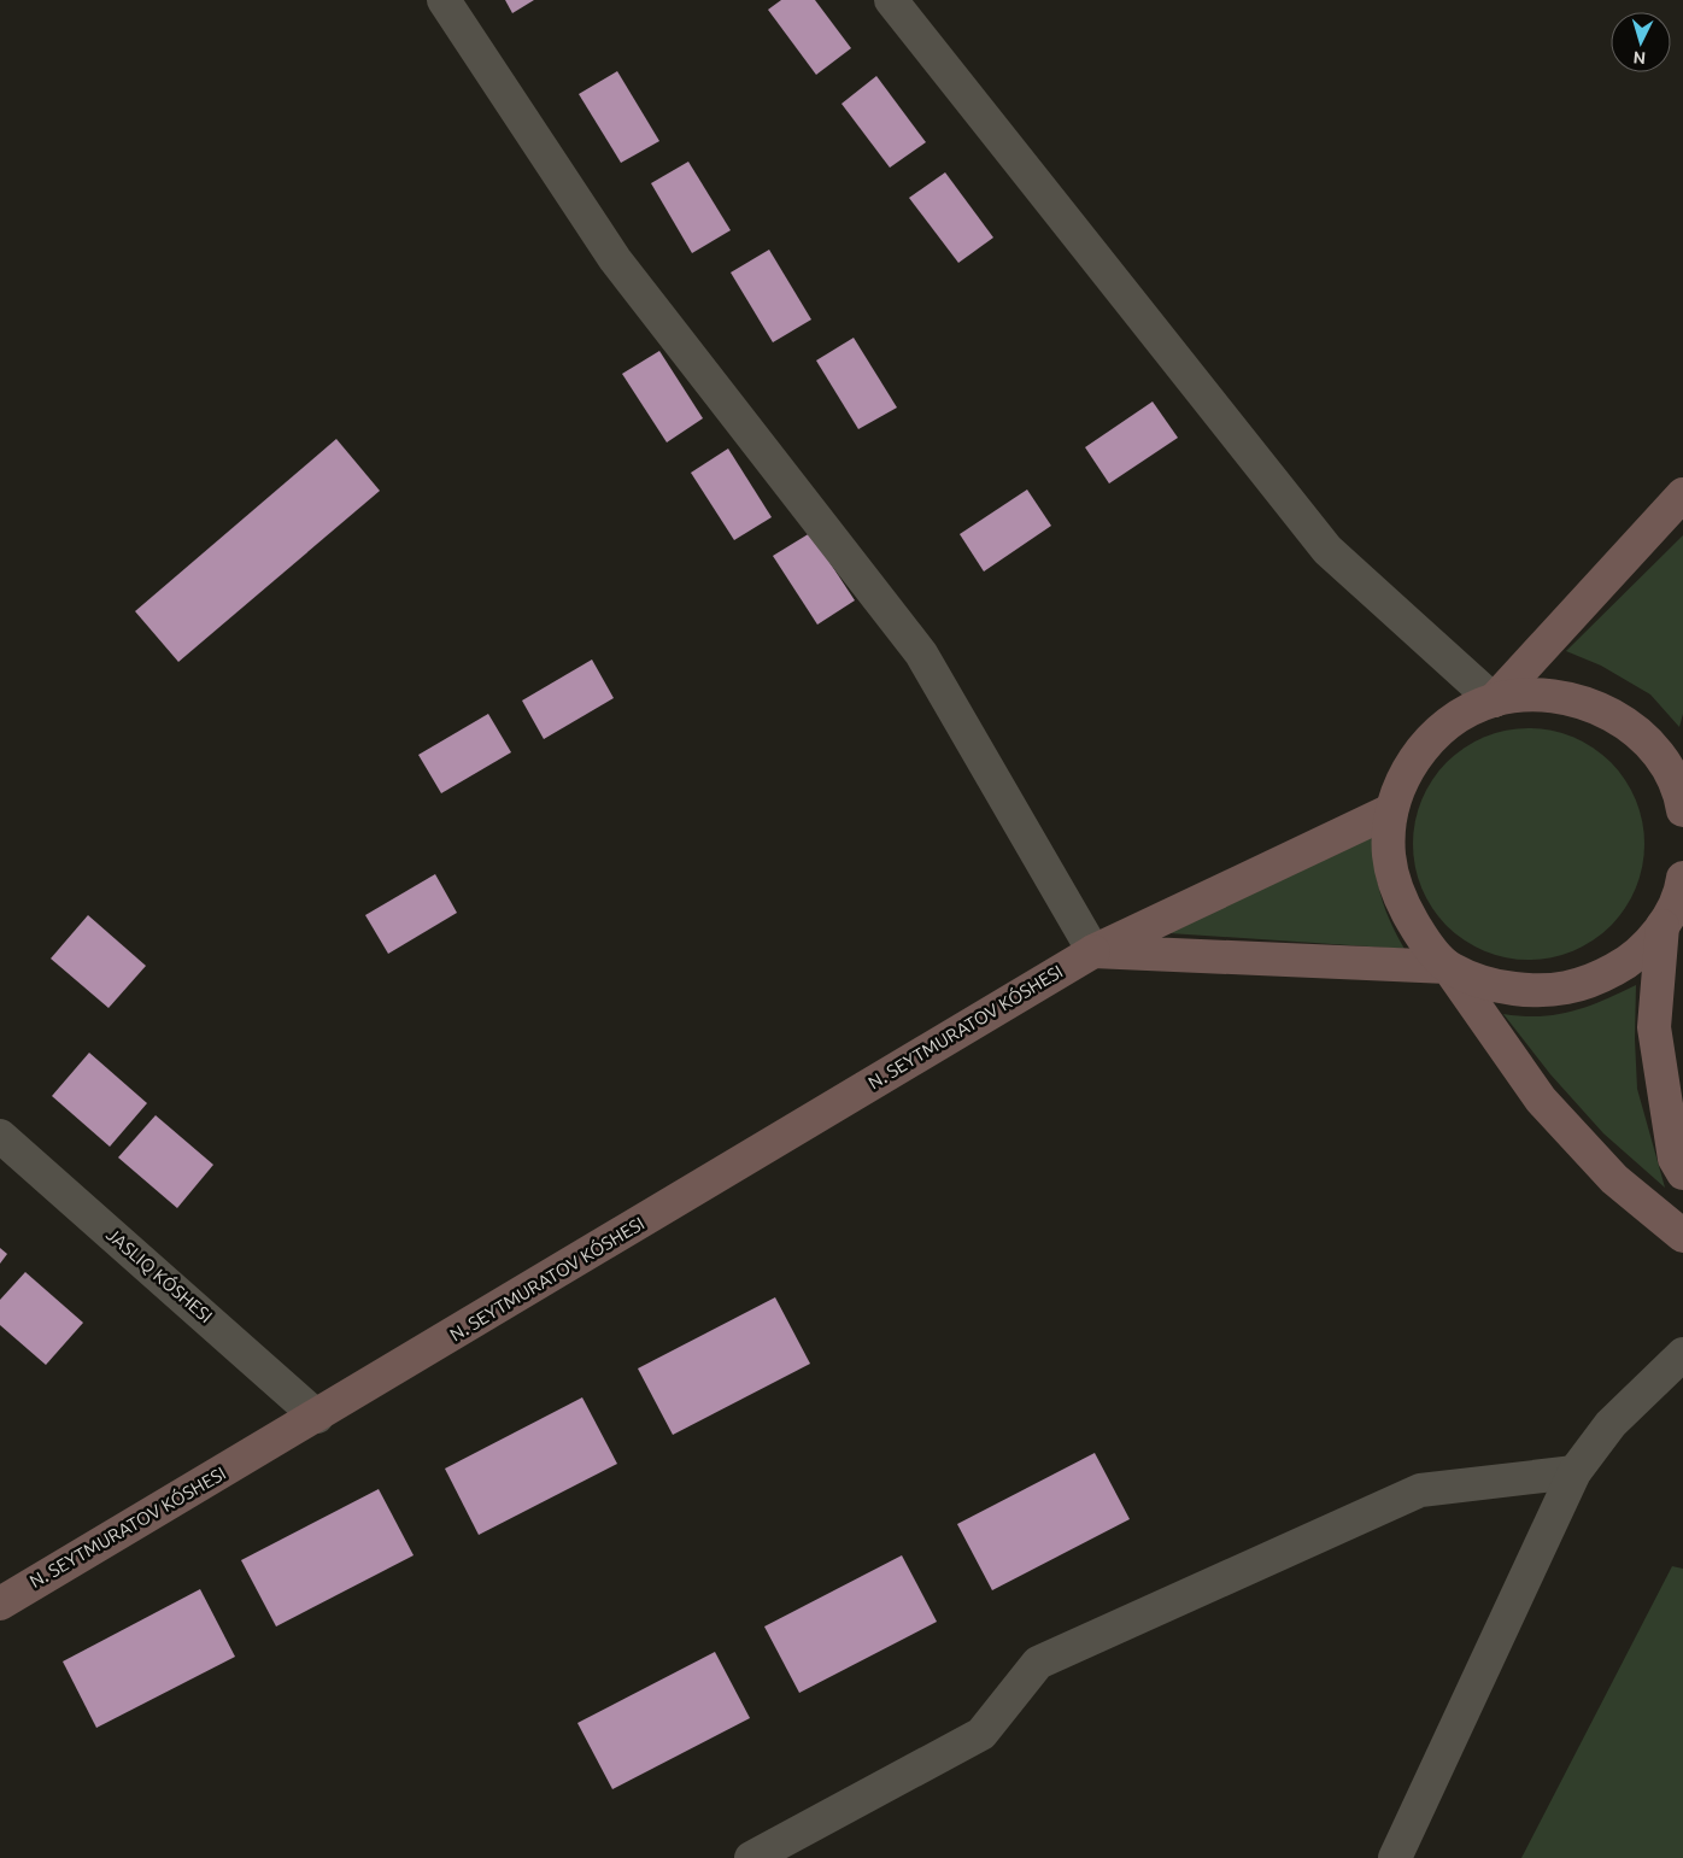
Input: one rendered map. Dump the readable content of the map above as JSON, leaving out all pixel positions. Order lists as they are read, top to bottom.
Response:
{
  "streets": {
    "street": ["N. SEYTMURATOV KÓSHESI"]
  },
  "north": "bottom"
}
